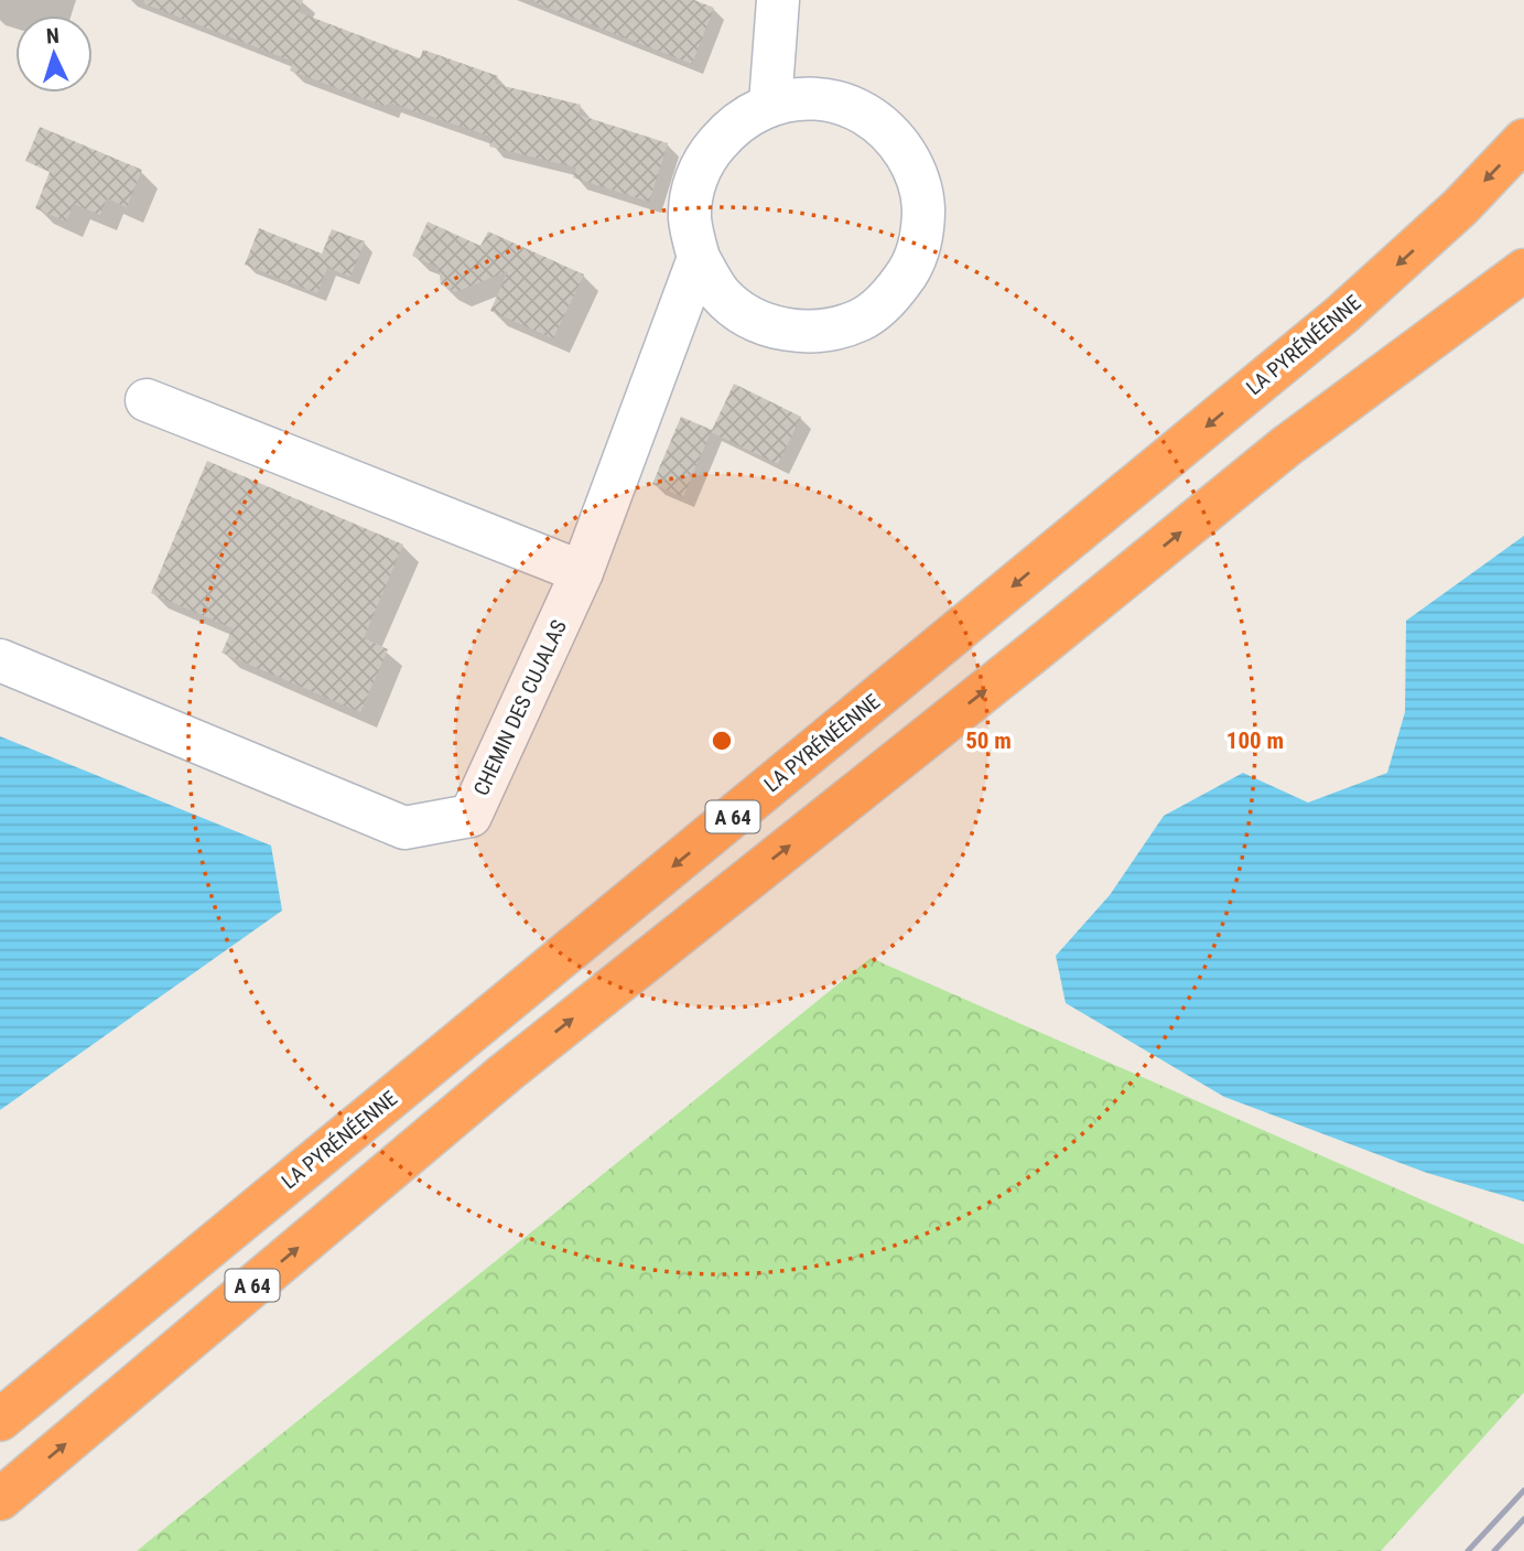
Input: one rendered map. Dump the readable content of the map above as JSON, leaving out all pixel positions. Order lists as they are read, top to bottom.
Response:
{
  "streets": {
    "highway": ["LA PYRÉNÉENNE", "A 64"],
    "street": ["CHEMIN DES CUJALAS"]
  },
  "north": "top",
  "rings": ["50 m", "100 m"]
}
